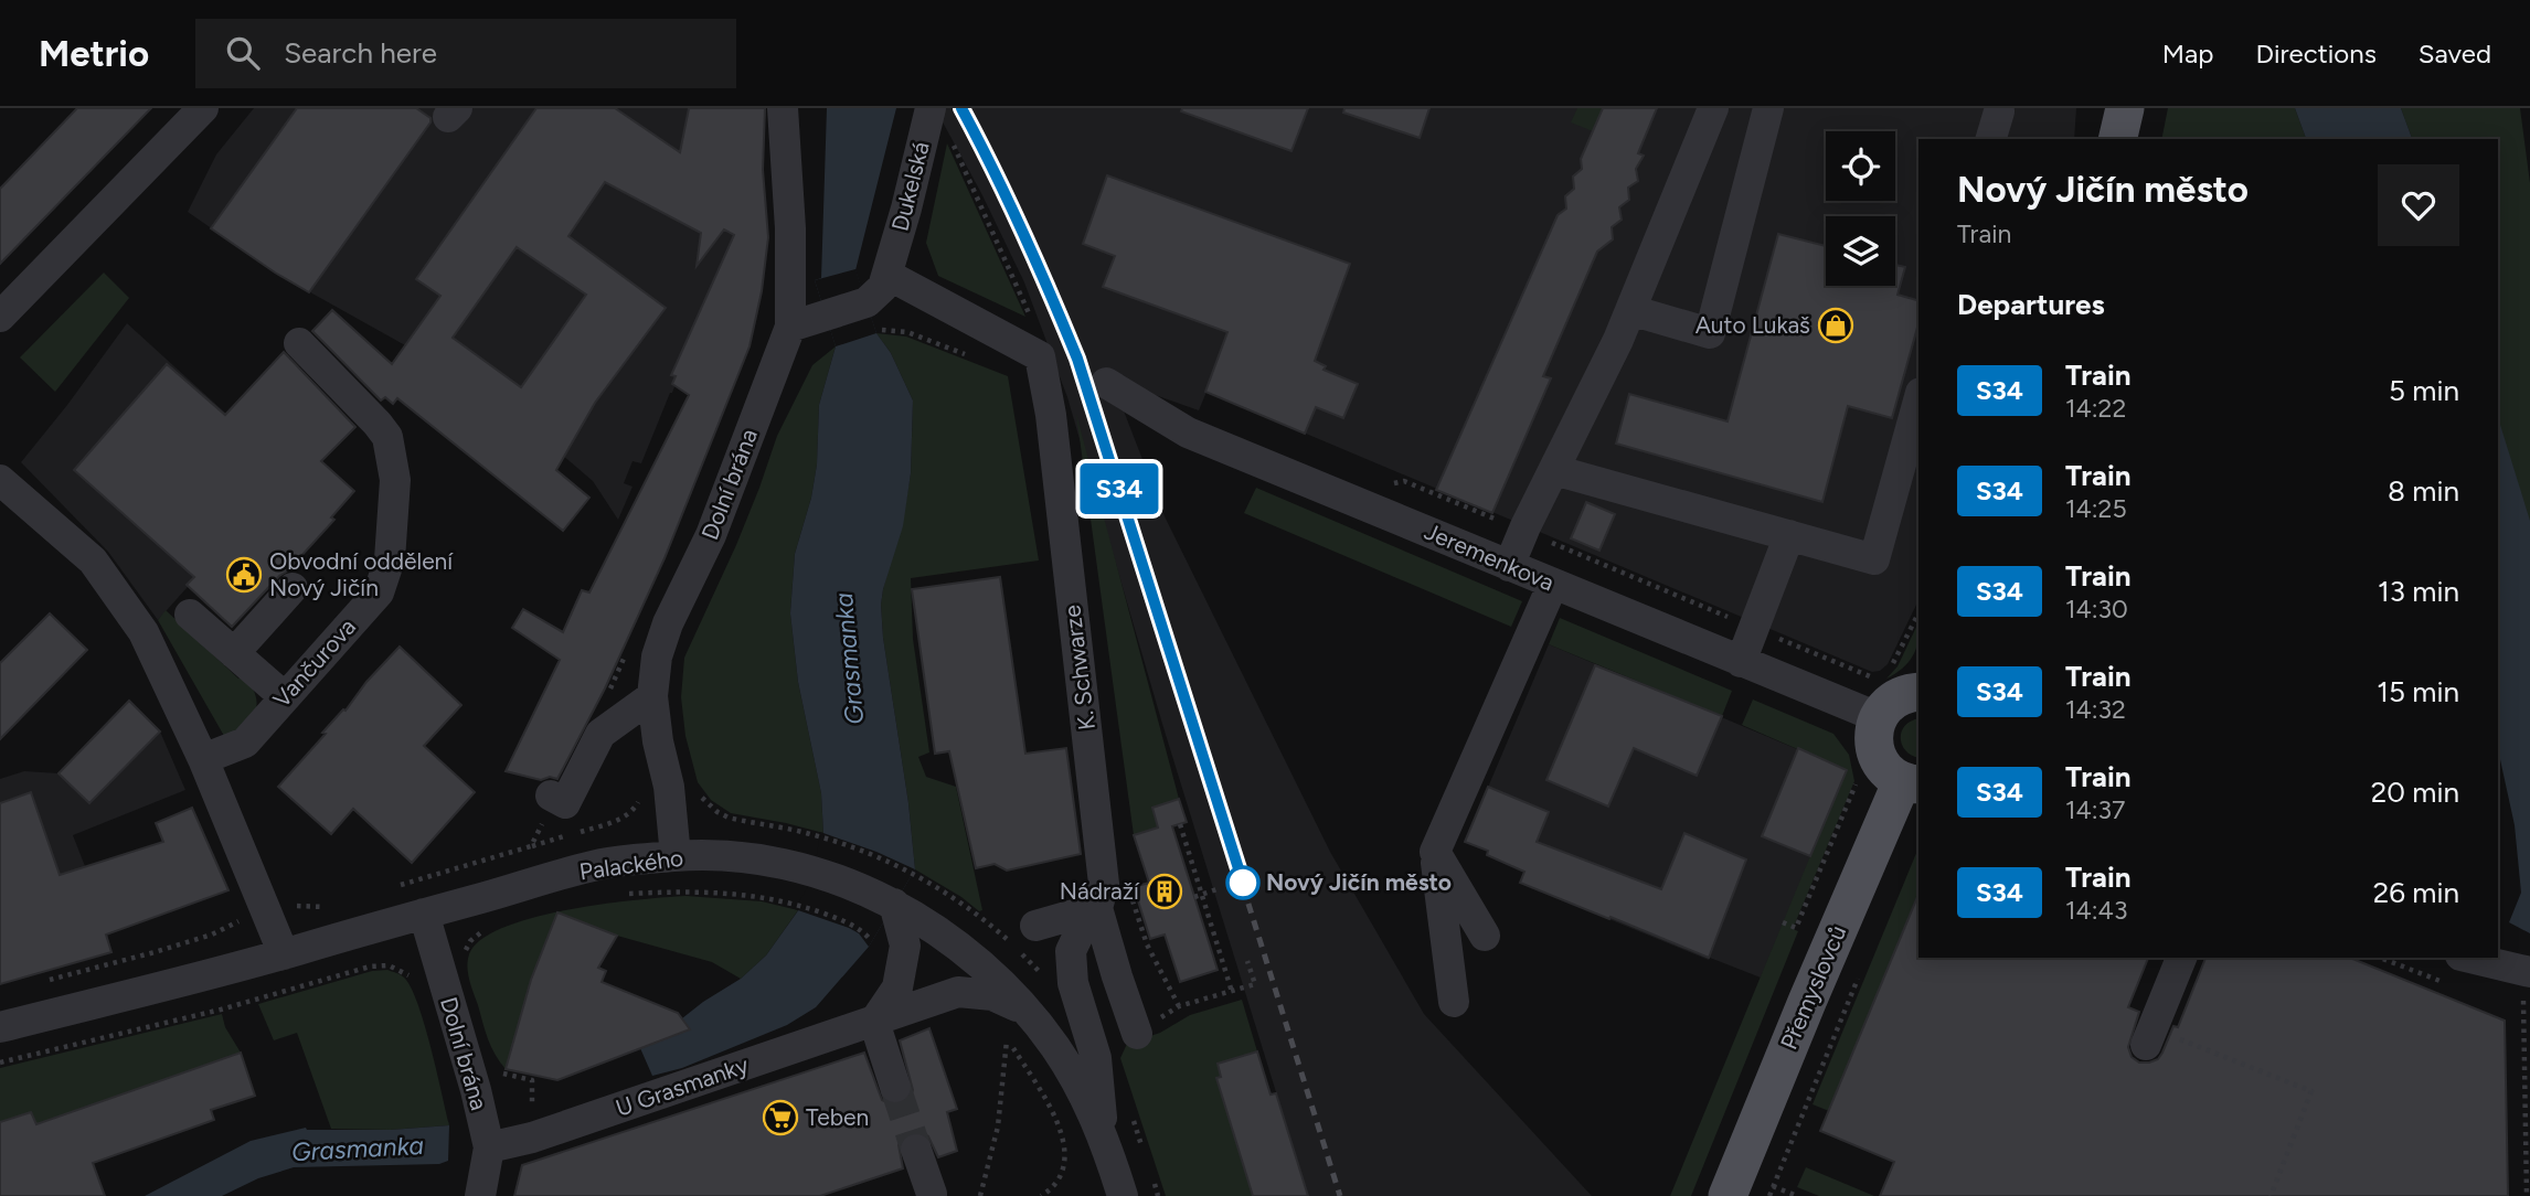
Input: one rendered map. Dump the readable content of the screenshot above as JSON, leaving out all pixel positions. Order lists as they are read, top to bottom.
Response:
{
  "streets": {
    "main road": ["Přemyslovců"],
    "street": [
      "Dukelská",
      "Dolní brána",
      "Jeremenkova",
      "Vančurova",
      "K. Schwarze",
      "Palackého",
      "U Grasmanky"
    ]
  },
  "crossings": [
    ["Dolní brána", "Palackého"],
    ["Dolní brána", "U Grasmanky"],
    ["K. Schwarze", "Palackého"],
    ["Palackého", "U Grasmanky"]
  ],
  "water": ["Grasmanka"],
  "places": {
    "shop": ["Auto Lukaš"],
    "public building": ["Obvodní oddělení Nový Jičín"],
    "other": ["Nový Jičín město"],
    "building": ["Nádraží"],
    "supermarket": ["Teben"]
  },
  "page": {
    "header": "Metrio",
    "search": "Search here",
    "nav": ["Map", "Directions", "Saved"],
    "on_map": "S34",
    "heading": [
      ["Nový Jičín město", "Train"],
      "Departures"
    ],
    "list": [
      {
        "mark": "S34",
        "name": "Train",
        "note": "14:22",
        "value": "5 min"
      },
      {
        "mark": "S34",
        "name": "Train",
        "note": "14:25",
        "value": "8 min"
      },
      {
        "mark": "S34",
        "name": "Train",
        "note": "14:30",
        "value": "13 min"
      },
      {
        "mark": "S34",
        "name": "Train",
        "note": "14:32",
        "value": "15 min"
      },
      {
        "mark": "S34",
        "name": "Train",
        "note": "14:37",
        "value": "20 min"
      },
      {
        "mark": "S34",
        "name": "Train",
        "note": "14:43",
        "value": "26 min"
      }
    ]
  }
}
